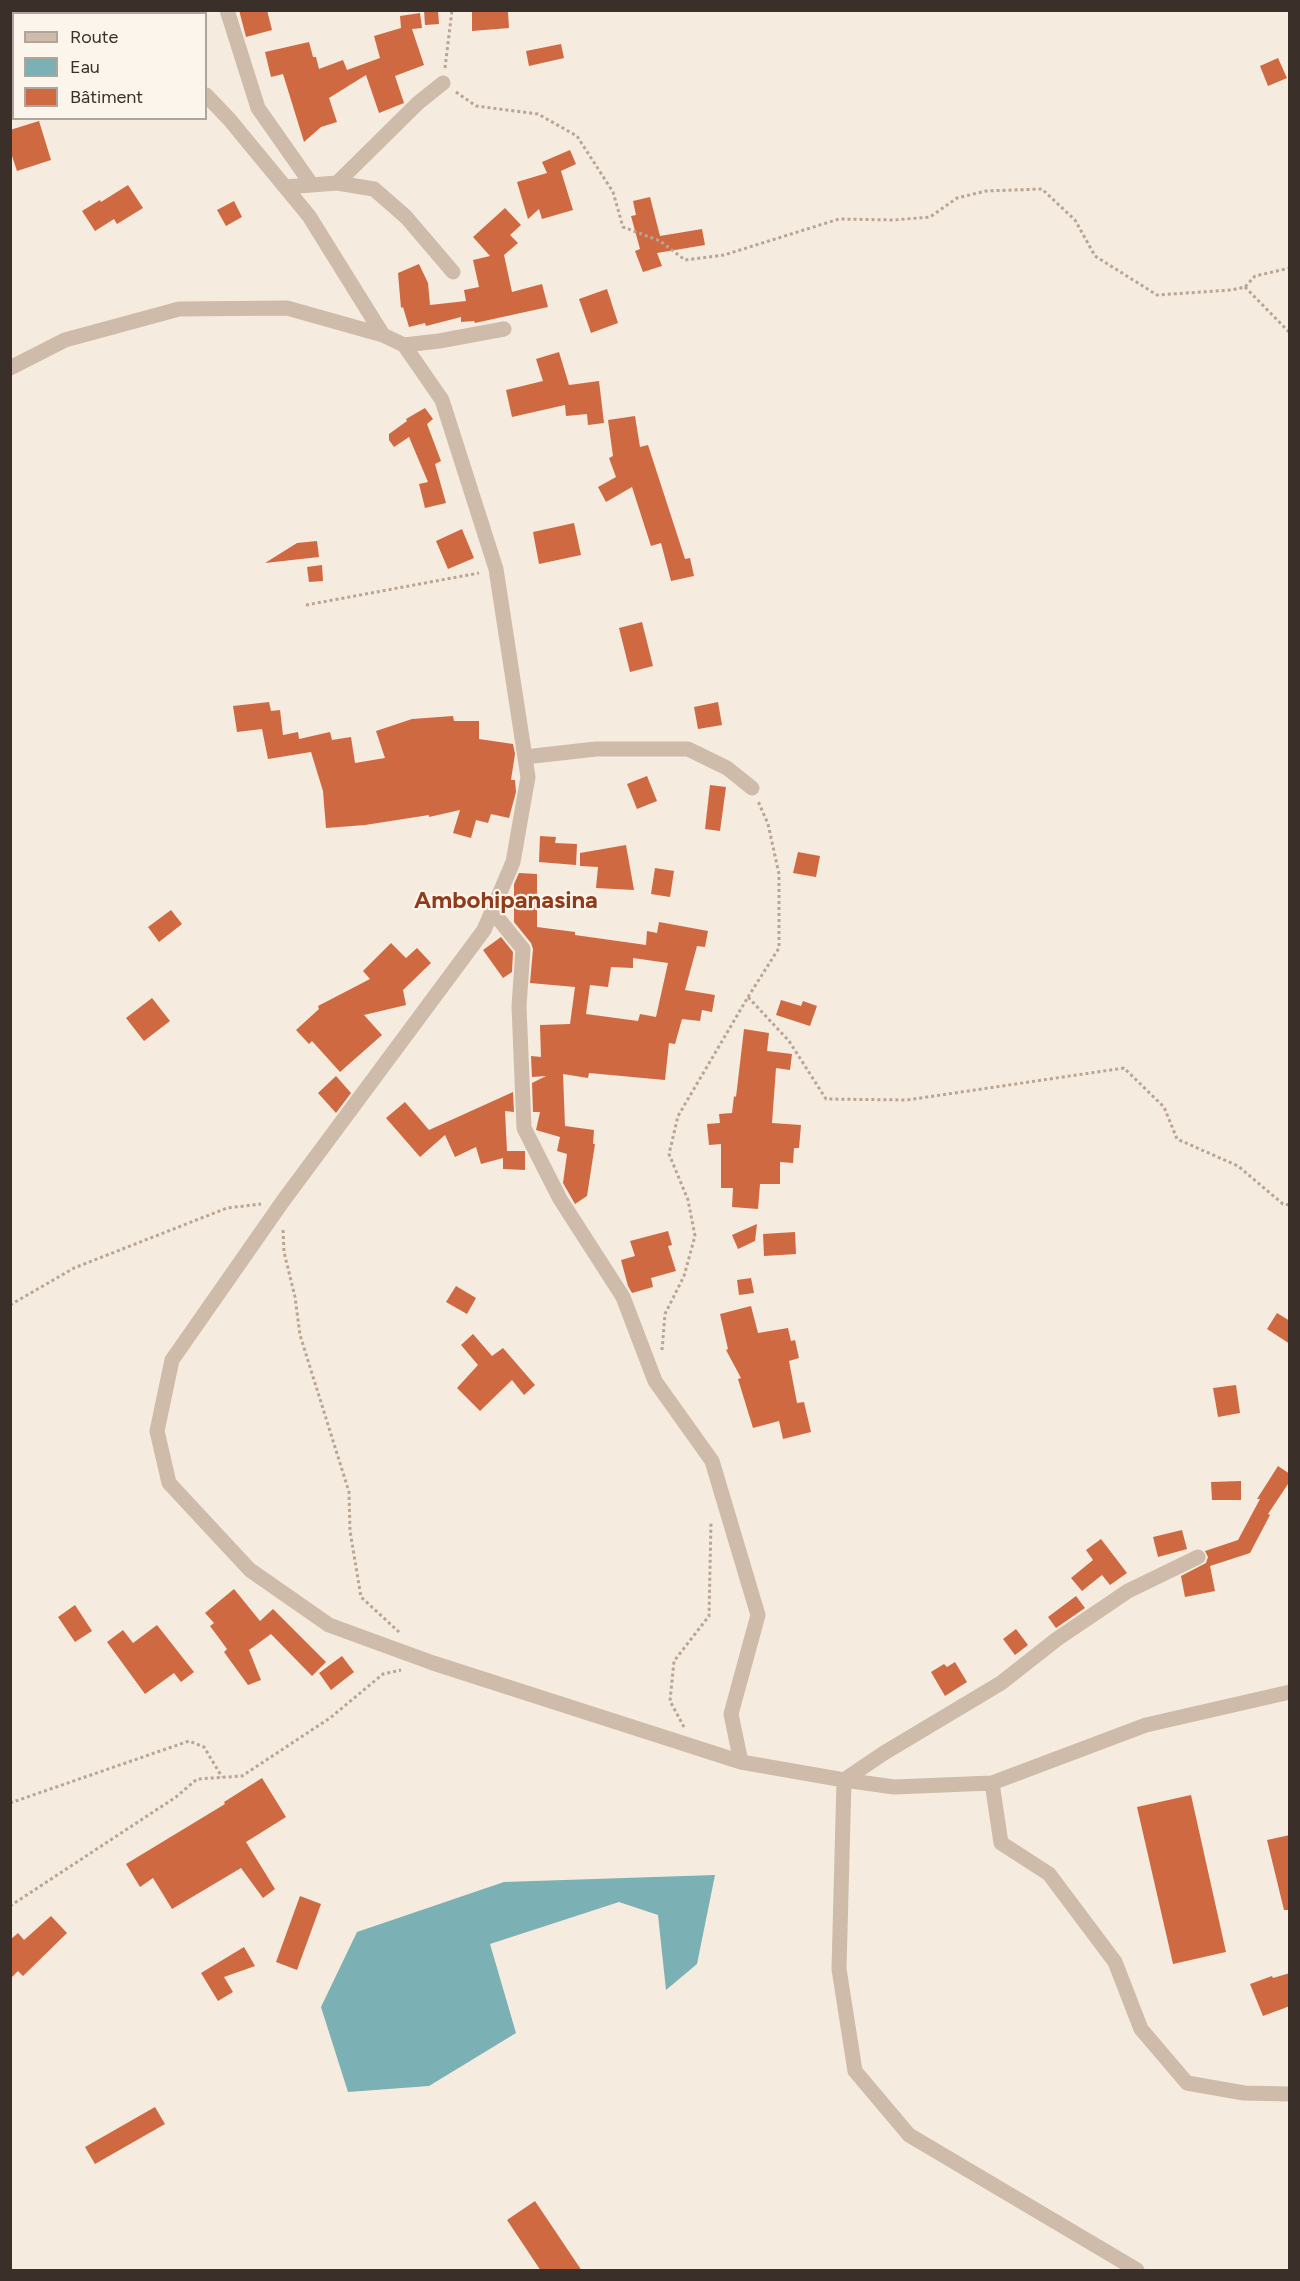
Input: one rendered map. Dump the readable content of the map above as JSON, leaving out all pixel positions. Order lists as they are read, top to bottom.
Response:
{
  "districts": ["Ambohipanasina"],
  "legend": ["Route", "Eau", "Bâtiment"]
}
